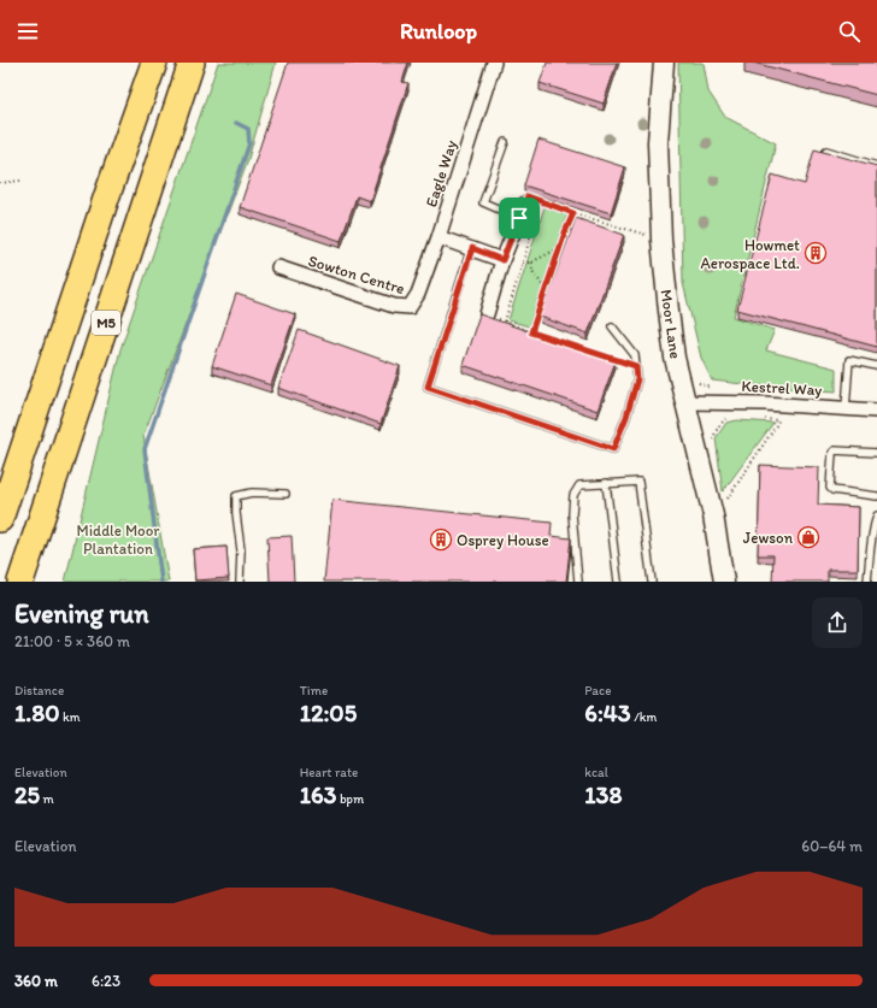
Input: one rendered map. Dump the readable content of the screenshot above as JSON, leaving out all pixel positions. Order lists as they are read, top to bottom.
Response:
{
  "streets": {
    "highway": ["M5"],
    "main road": ["Moor Lane"],
    "street": ["Eagle Way", "Sowton Centre", "Kestrel Way"]
  },
  "crossings": [
    ["Eagle Way", "Sowton Centre"],
    ["Moor Lane", "Kestrel Way"]
  ],
  "parks": ["Middle Moor Plantation"],
  "places": {
    "building": ["Howmet Aerospace Ltd.", "Osprey House"],
    "shop": ["Jewson"]
  },
  "page": {
    "header": "Runloop",
    "heading": ["Evening run", "21:00 · 5 × 360 m"],
    "stats": [
      ["Distance", "1.80 km"],
      ["Time", "12:05"],
      ["Pace", "6:43 /km"],
      ["Elevation", "25 m"],
      ["Heart rate", "163 bpm"],
      ["kcal", "138"]
    ],
    "chart": ["Elevation", "60–64 m"],
    "list": [
      {
        "name": "360 m",
        "note": "6:23"
      }
    ]
  }
}
